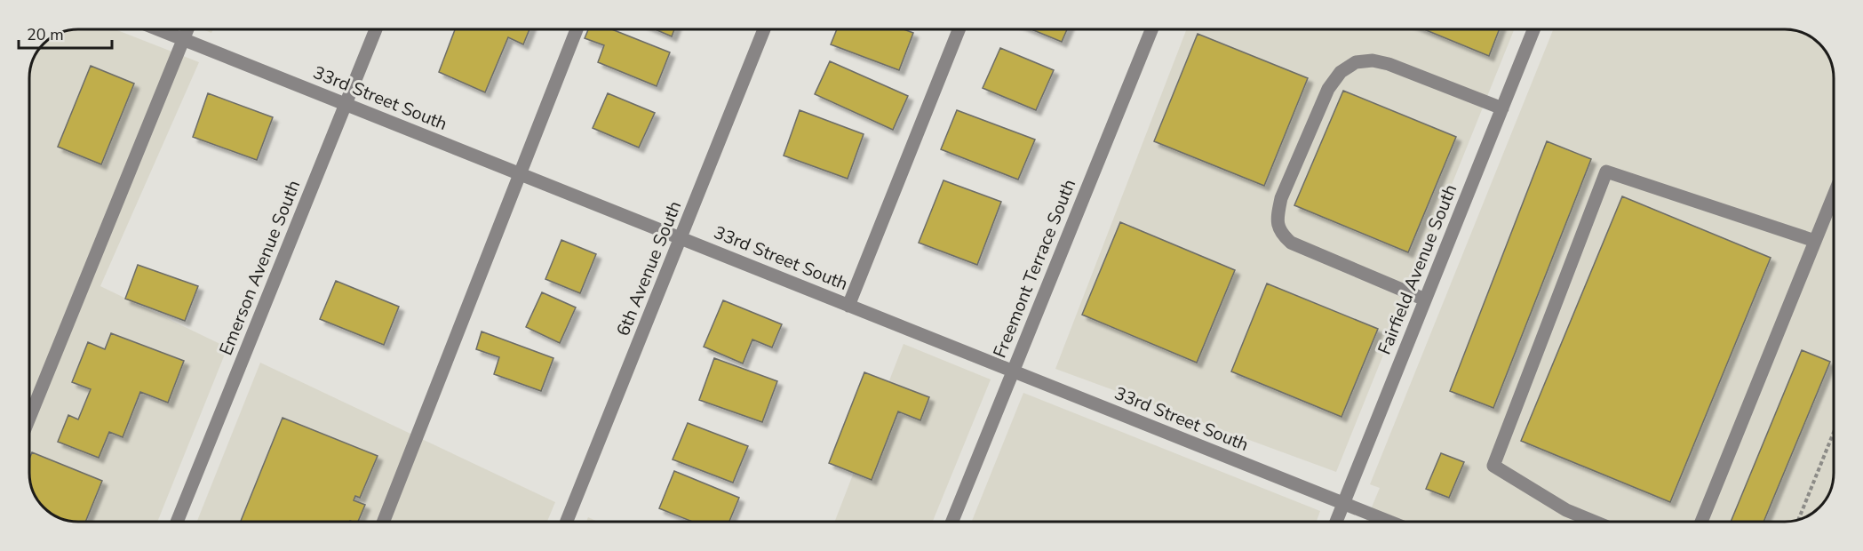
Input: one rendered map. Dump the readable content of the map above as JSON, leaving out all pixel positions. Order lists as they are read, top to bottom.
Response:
{
  "streets": {
    "street": [
      "33rd Street South",
      "Emerson Avenue South",
      "6th Avenue South",
      "Freemont Terrace South",
      "Fairfield Avenue South"
    ]
  },
  "crossings": [
    ["33rd Street South", "Emerson Avenue South"],
    ["33rd Street South", "6th Avenue South"],
    ["33rd Street South", "Freemont Terrace South"],
    ["33rd Street South", "Fairfield Avenue South"]
  ],
  "scale_bar": "20 m"
}
